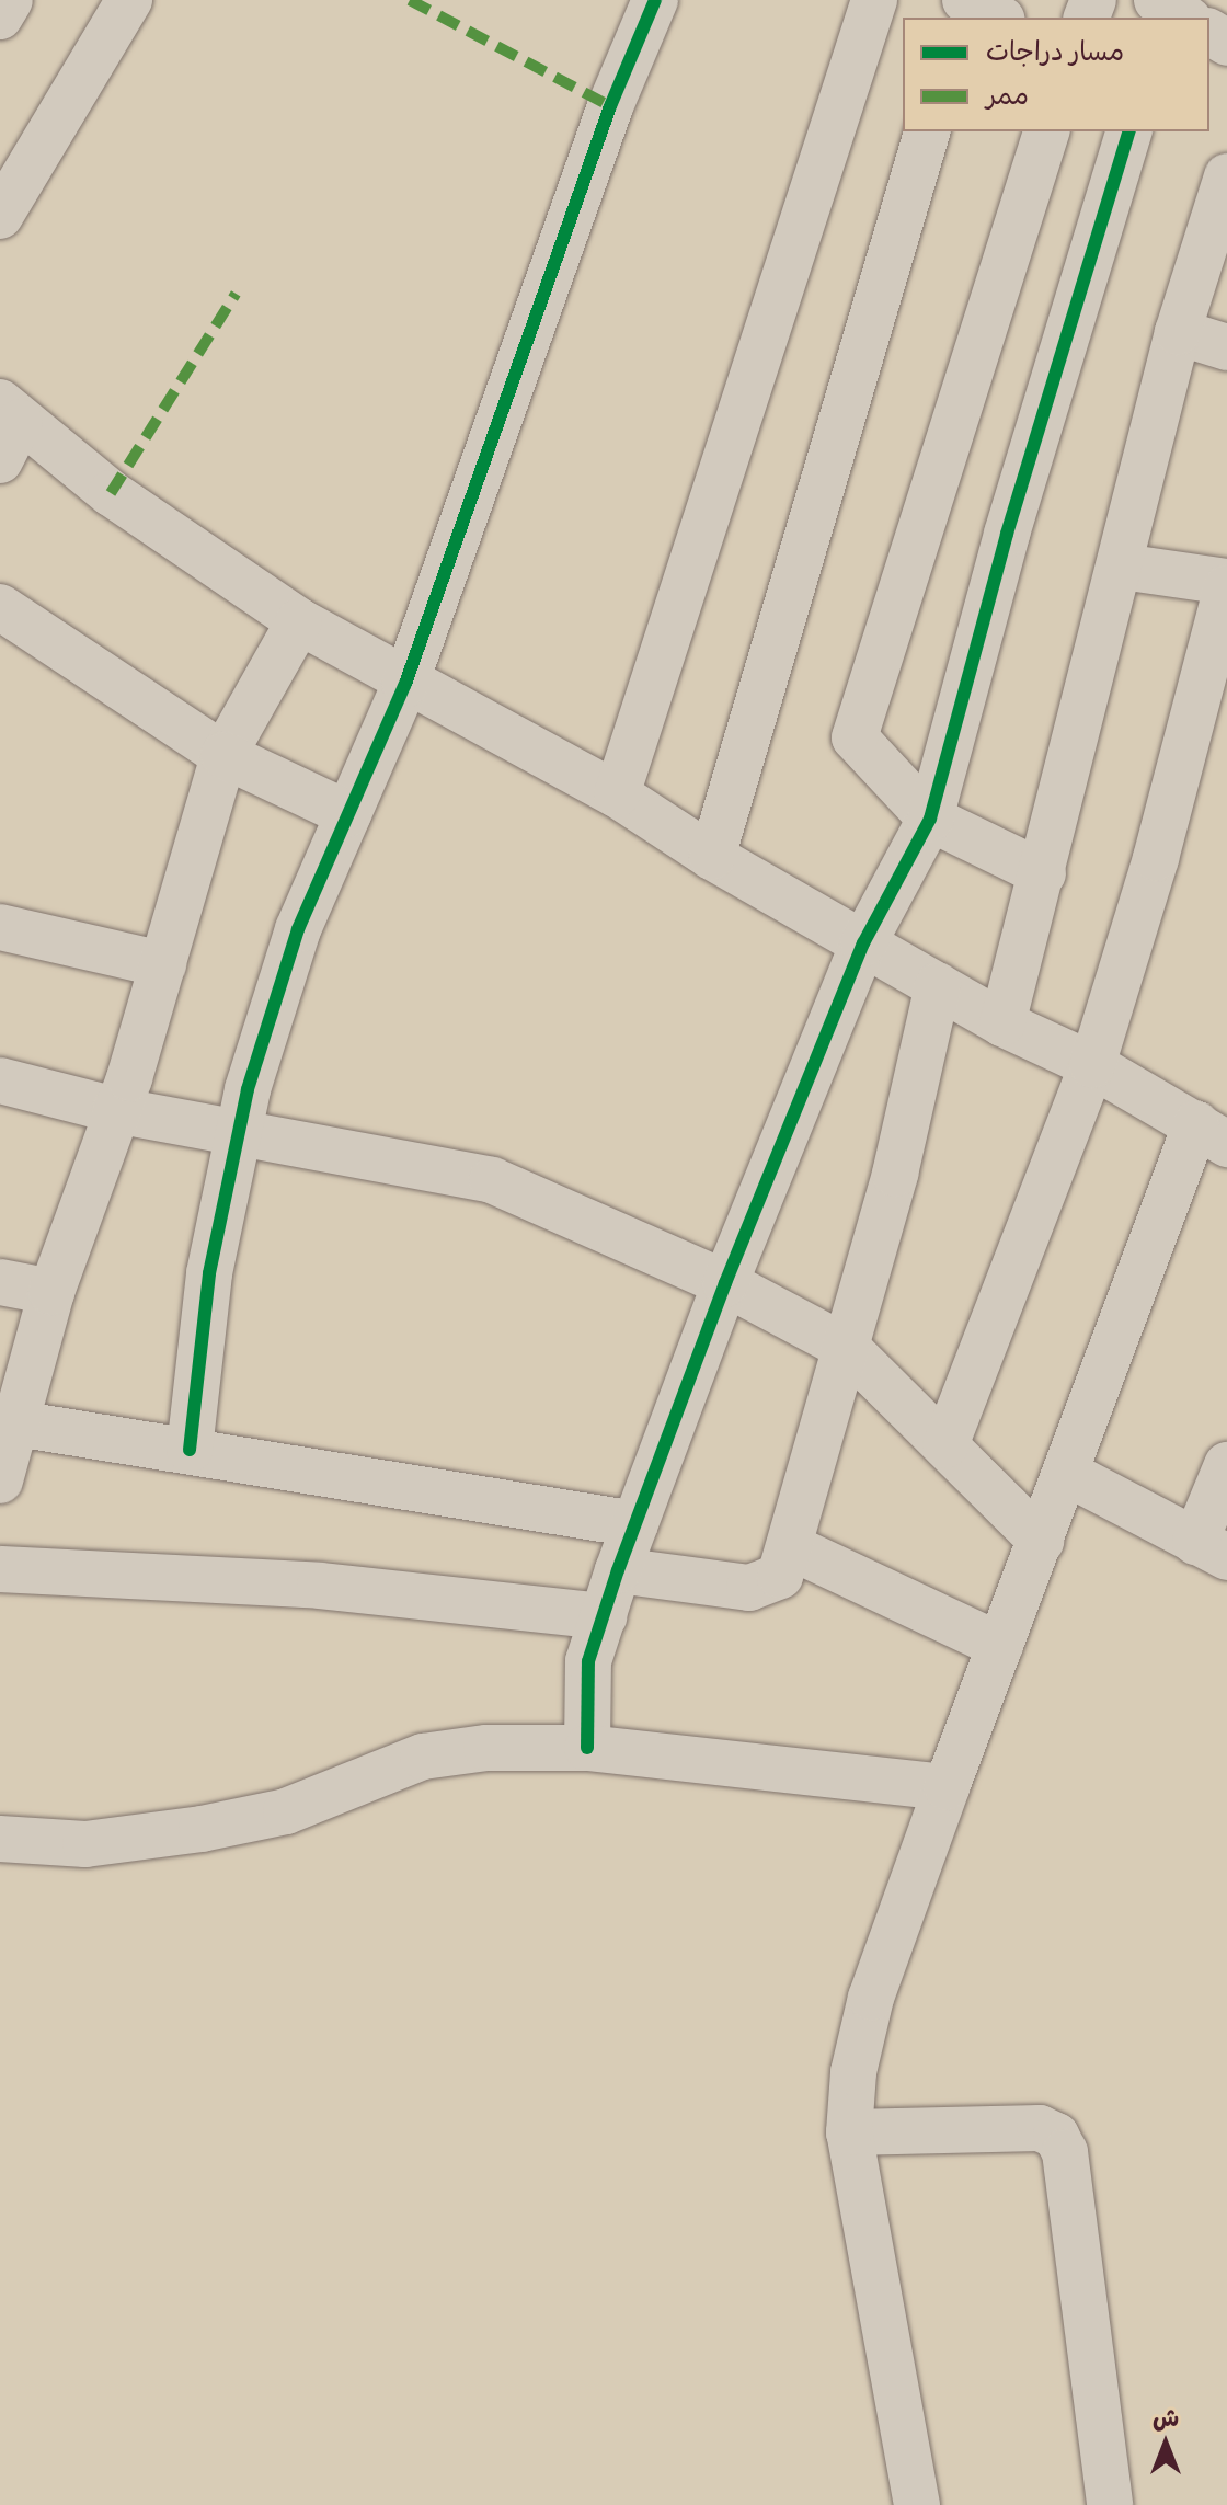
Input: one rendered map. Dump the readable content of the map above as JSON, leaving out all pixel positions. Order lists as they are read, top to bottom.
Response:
{
  "legend": ["مسار دراجات", "ممر"],
  "north": "top"
}
